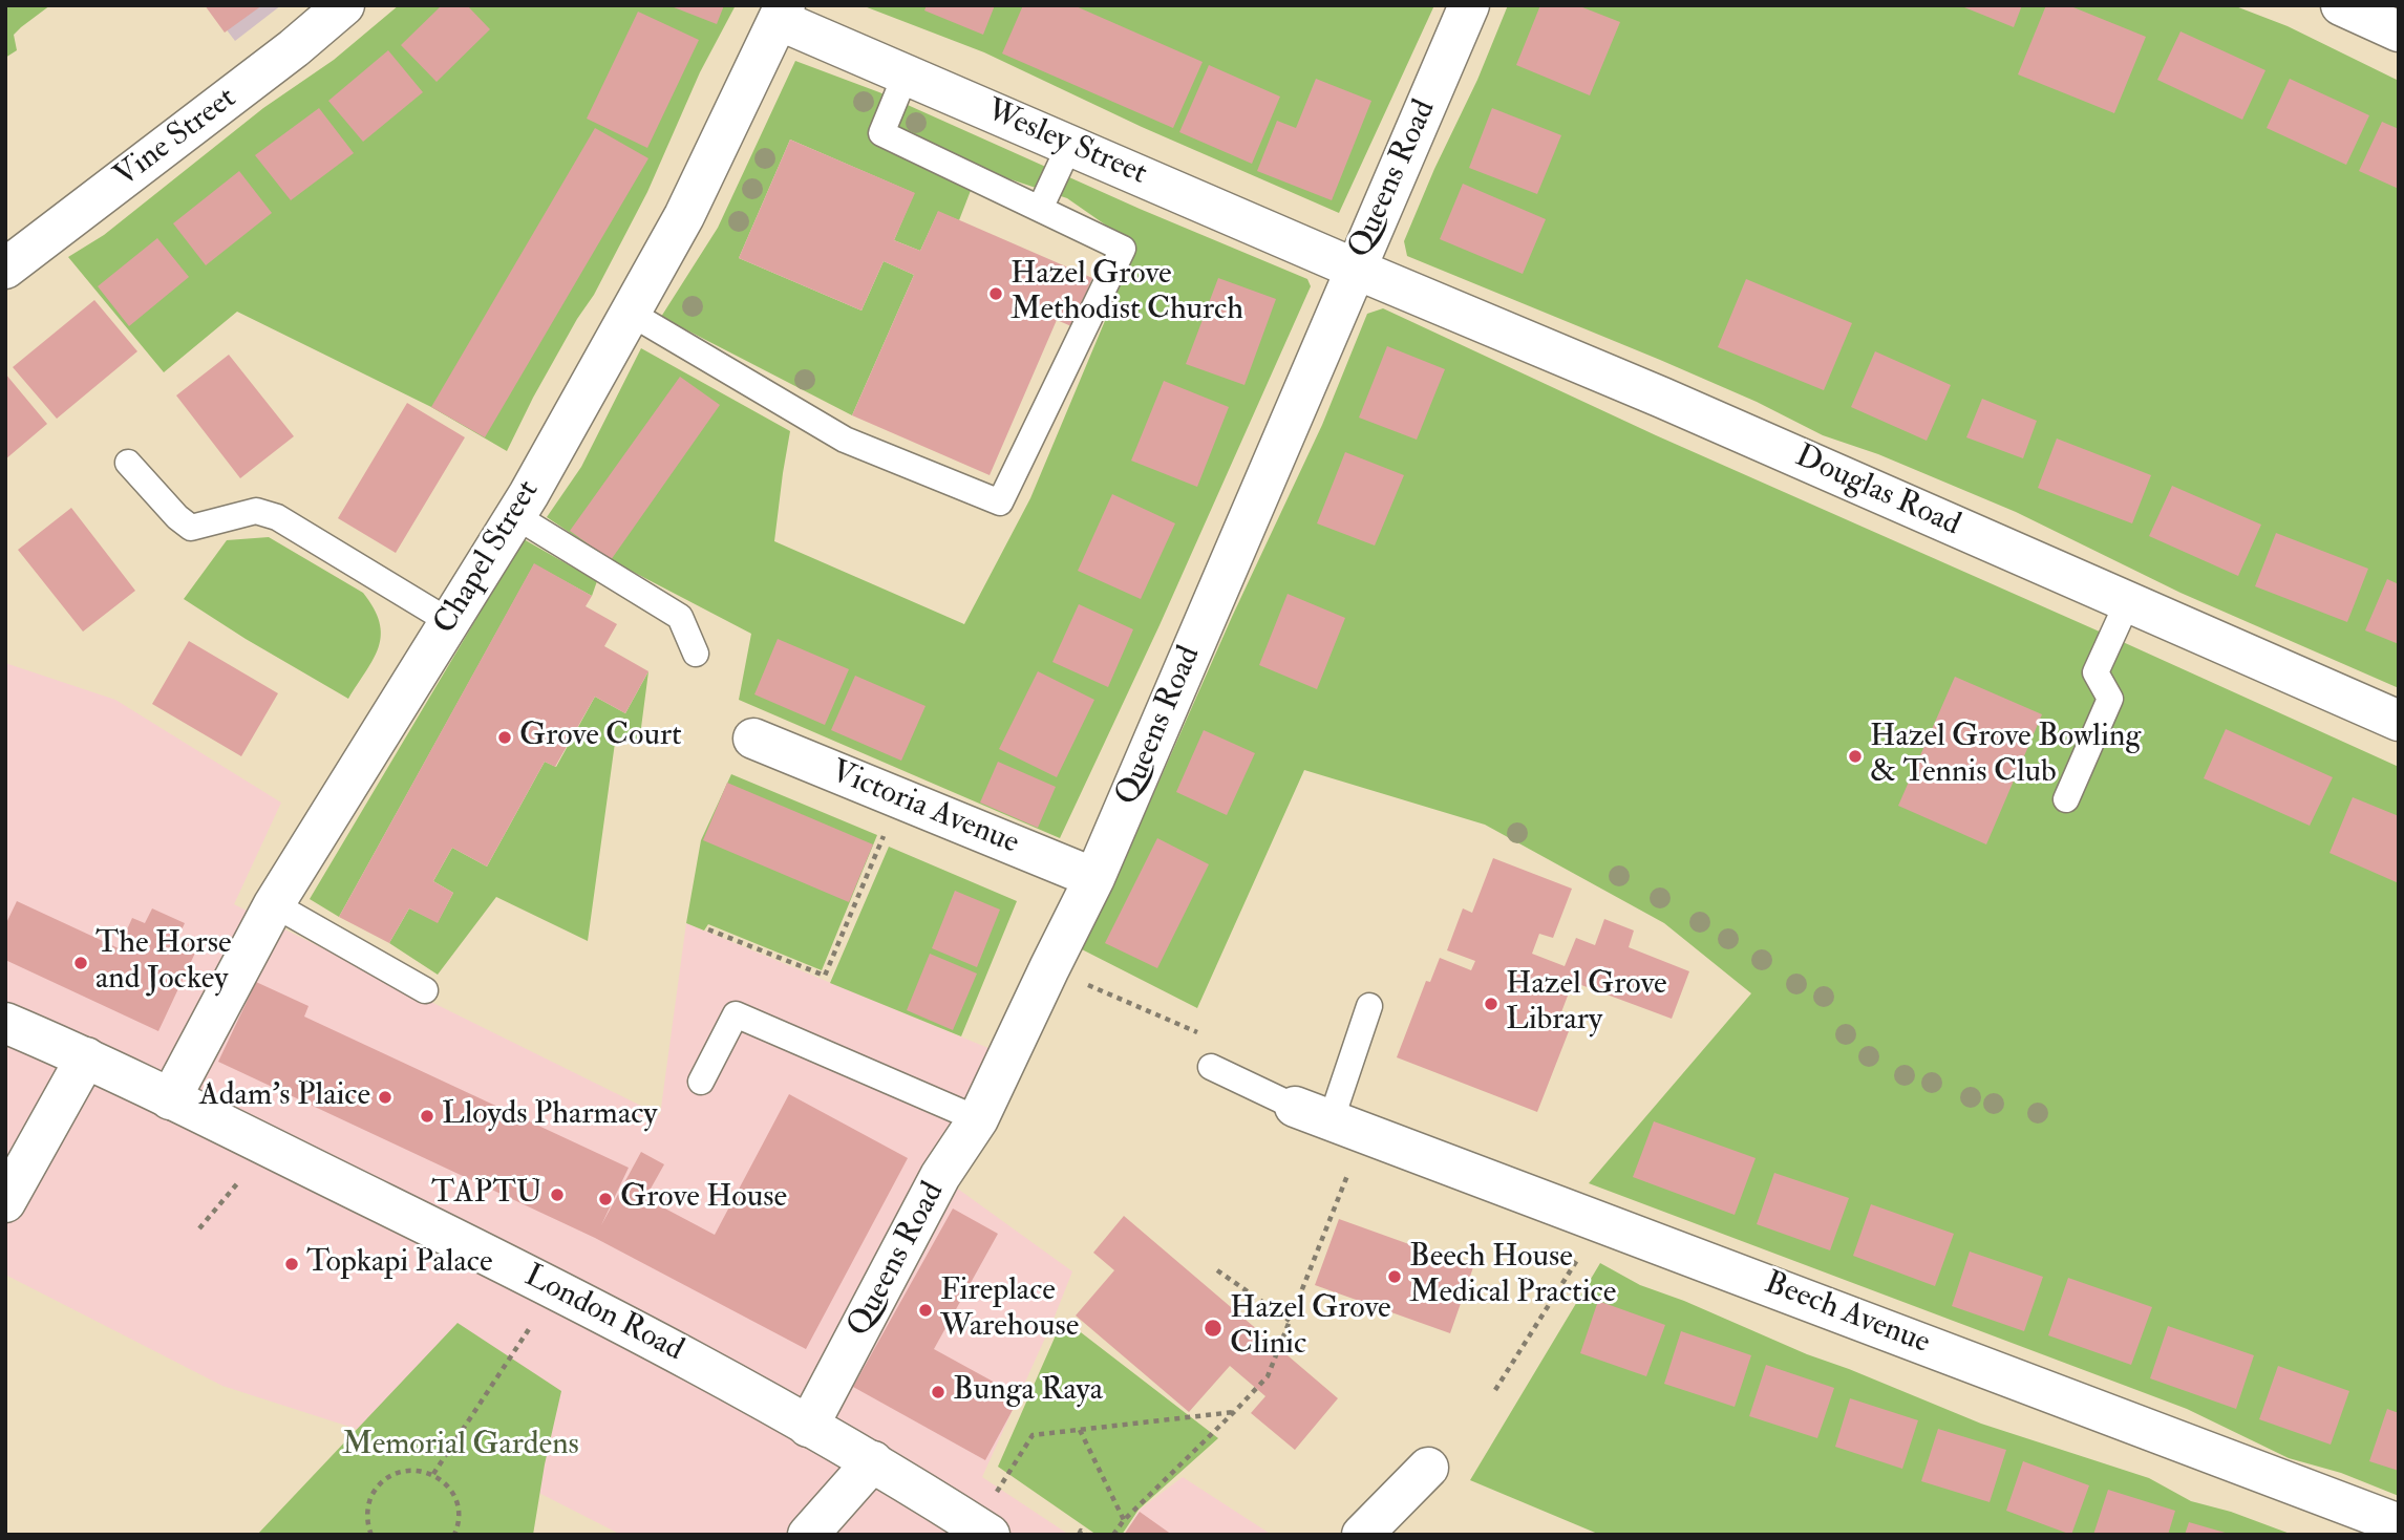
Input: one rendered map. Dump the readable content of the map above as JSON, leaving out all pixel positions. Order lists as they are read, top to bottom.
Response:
{
  "streets": {
    "main road": [
      "Vine Street",
      "Wesley Street",
      "Queens Road",
      "Douglas Road",
      "Chapel Street",
      "Victoria Avenue",
      "London Road",
      "Beech Avenue"
    ]
  },
  "crossings": [
    ["Wesley Street", "Queens Road"],
    ["Wesley Street", "Douglas Road"],
    ["Wesley Street", "Chapel Street"],
    ["Queens Road", "Douglas Road"],
    ["Queens Road", "Victoria Avenue"],
    ["Queens Road", "London Road"],
    ["Chapel Street", "London Road"]
  ],
  "parks": ["Memorial Gardens"],
  "places": [
    "Hazel Grove Methodist Church",
    "Grove Court",
    "Hazel Grove Bowling & Tennis Club",
    "The Horse and Jockey",
    "Hazel Grove Library",
    "Adam's Plaice",
    "Lloyds Pharmacy",
    "TAPTU",
    "Grove House",
    "Topkapi Palace",
    "Beech House Medical Practice",
    "Fireplace Warehouse",
    "Hazel Grove Clinic",
    "Bunga Raya"
  ]
}
